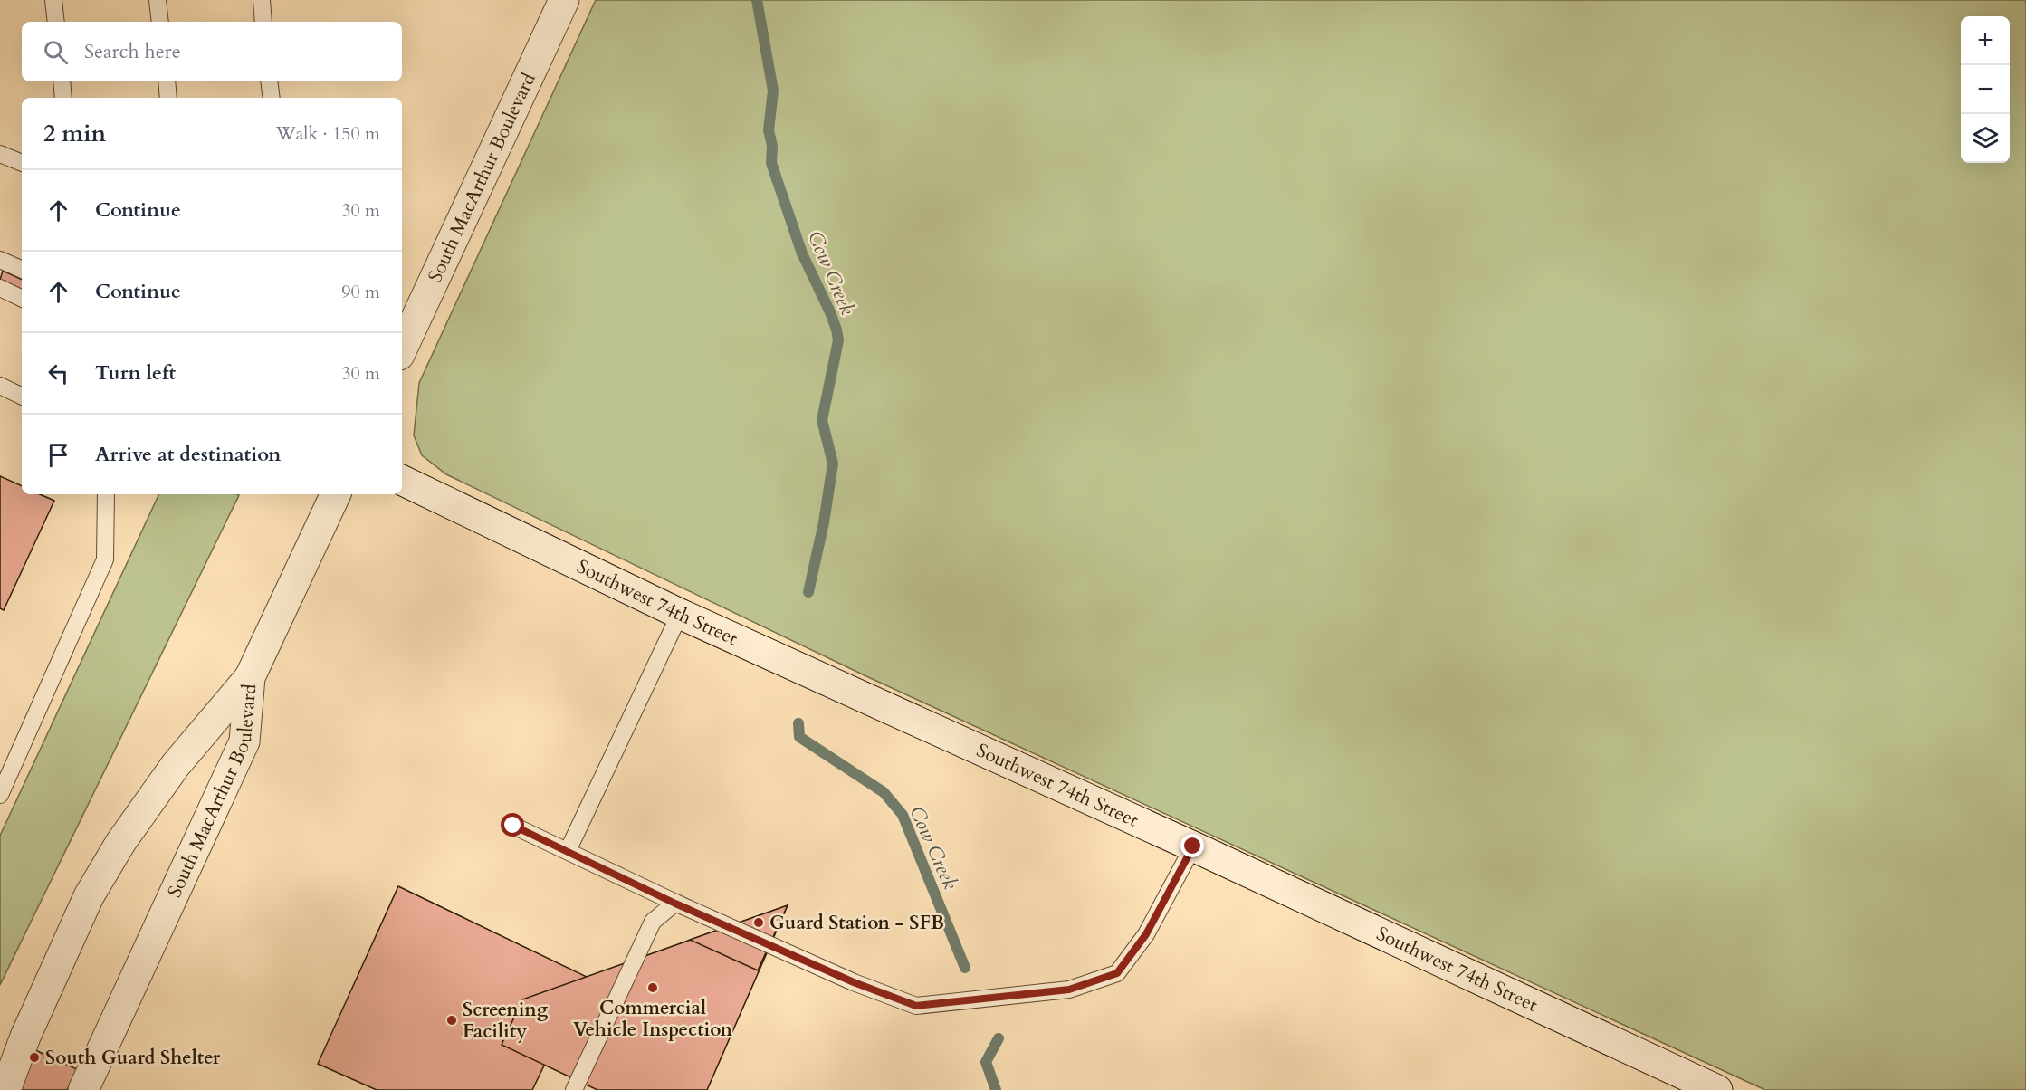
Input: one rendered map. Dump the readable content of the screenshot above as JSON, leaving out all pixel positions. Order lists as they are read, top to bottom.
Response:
{
  "streets": {
    "street": ["South MacArthur Boulevard", "Southwest 74th Street"]
  },
  "water": ["Cow Creek"],
  "places": [
    "Guard Station - SFB",
    "Commercial Vehicle Inspection",
    "Screening Facility",
    "South Guard Shelter"
  ],
  "page": {
    "map_buttons": ["+", "−"],
    "search": "Search here",
    "heading": ["2 min", "Walk · 150 m"],
    "list": [
      ["Continue", "30 m"],
      ["Continue", "90 m"],
      ["Turn left", "30 m"],
      "Arrive at destination"
    ]
  }
}
